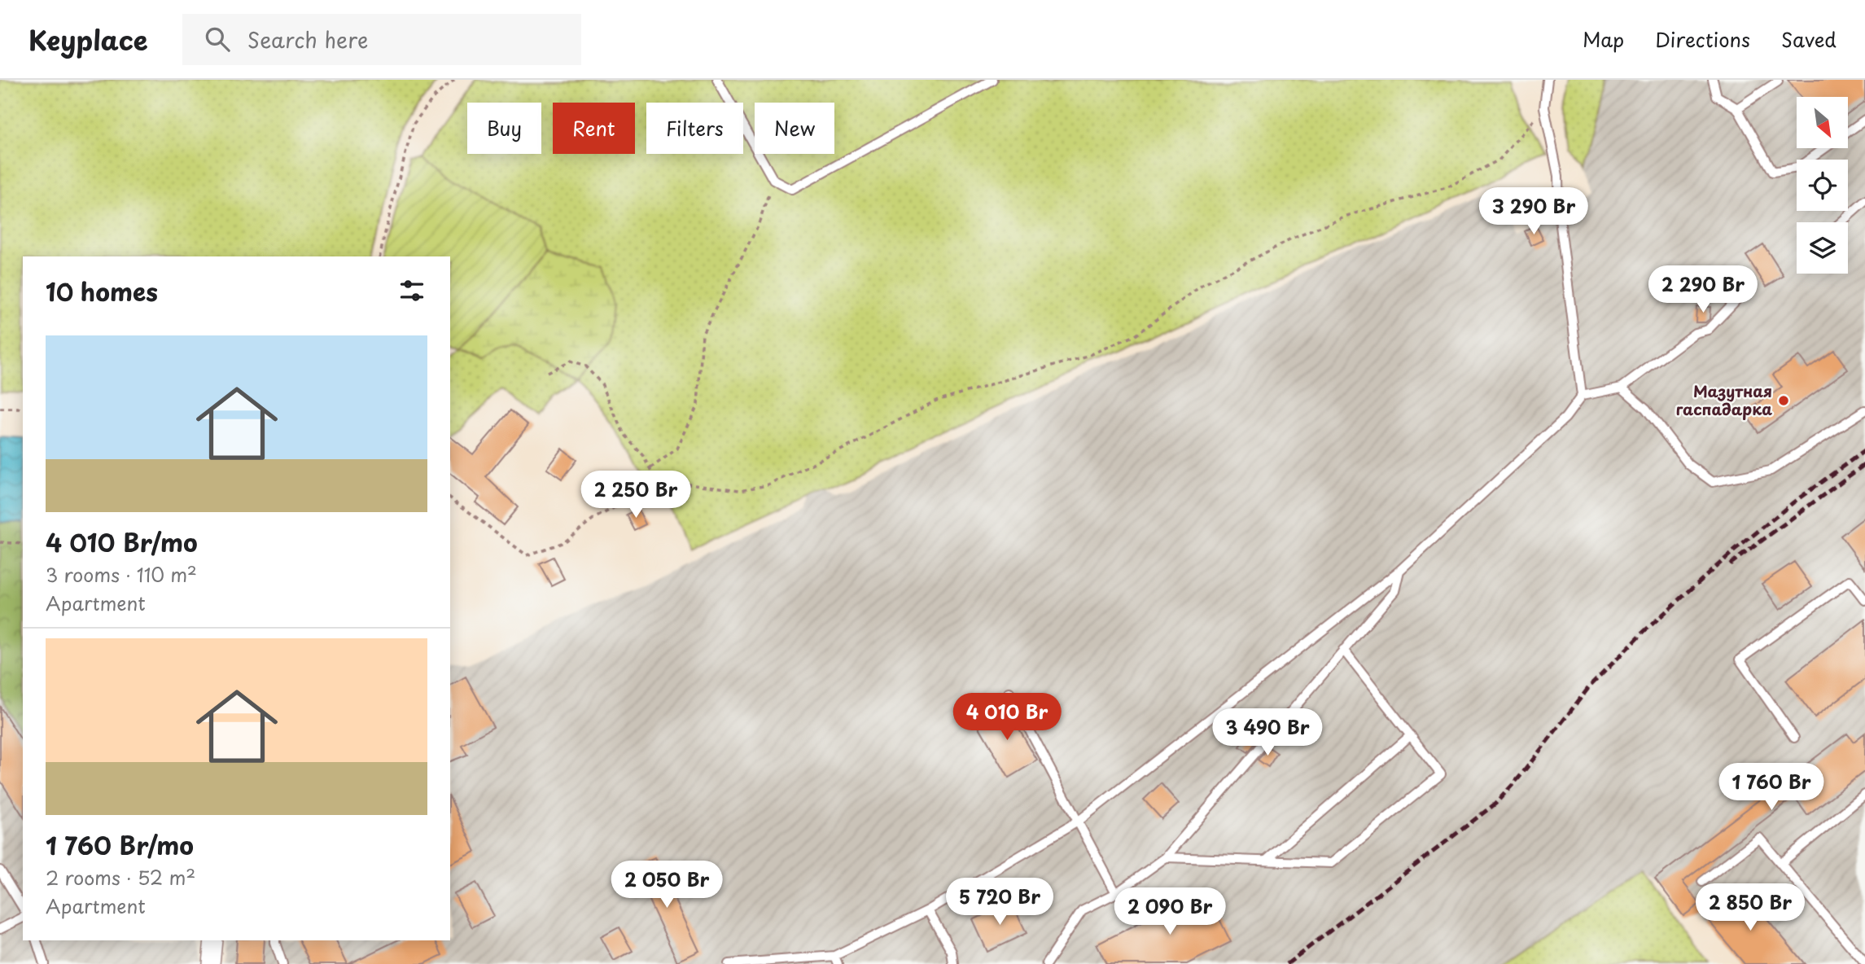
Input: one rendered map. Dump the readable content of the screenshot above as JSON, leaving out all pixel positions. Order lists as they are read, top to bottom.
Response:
{
  "places": ["Мазутная гаспадарка"],
  "north": "bottom right",
  "page": {
    "header": "Keyplace",
    "search": "Search here",
    "nav": ["Map", "Directions", "Saved"],
    "chip": [
      "Buy",
      "Rent",
      "Filters",
      "New"
    ],
    "price": [
      "3 290 Br",
      "2 290 Br",
      "2 250 Br",
      "4 010 Br",
      "3 490 Br",
      "1 760 Br",
      "2 050 Br",
      "5 720 Br",
      "2 850 Br",
      "2 090 Br"
    ],
    "heading": "10 homes",
    "list": [
      {
        "name": "4 010 Br/mo",
        "note": "3 rooms · 110 m² · Apartment"
      },
      {
        "name": "1 760 Br/mo",
        "note": "2 rooms · 52 m² · Apartment"
      }
    ]
  }
}
